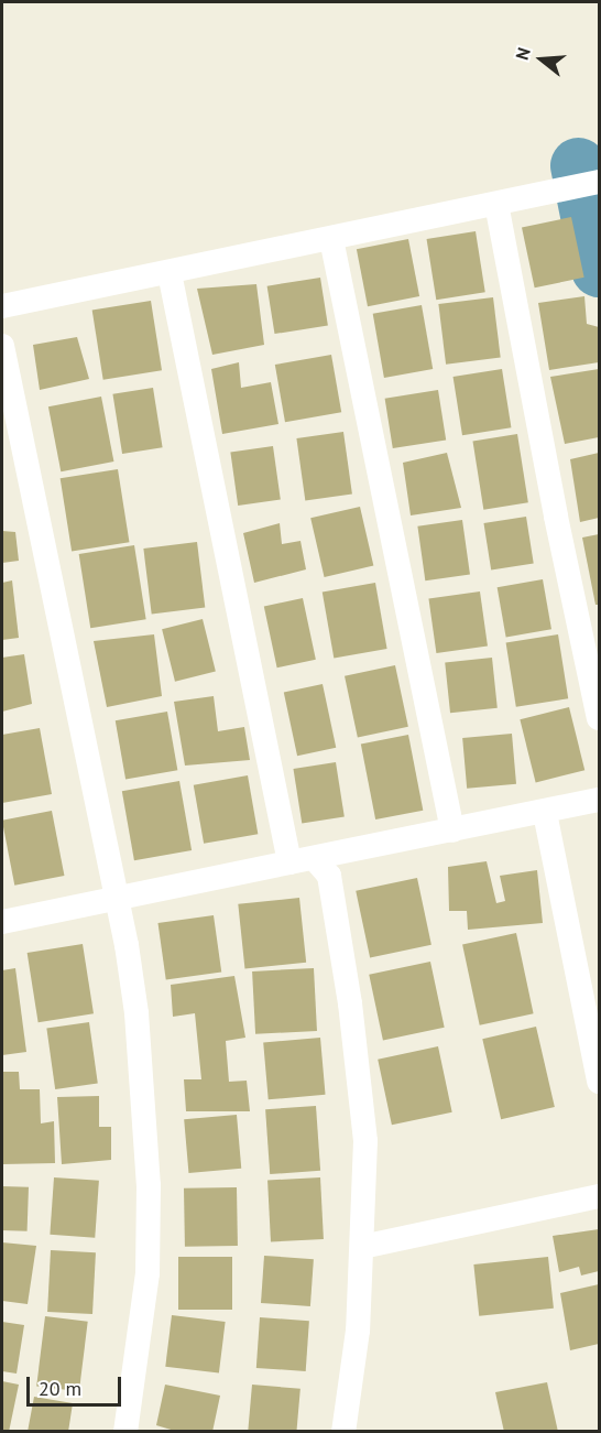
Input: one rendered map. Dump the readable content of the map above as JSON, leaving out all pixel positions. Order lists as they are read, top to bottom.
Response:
{
  "scale_bar": "20 m",
  "north": "left"
}
